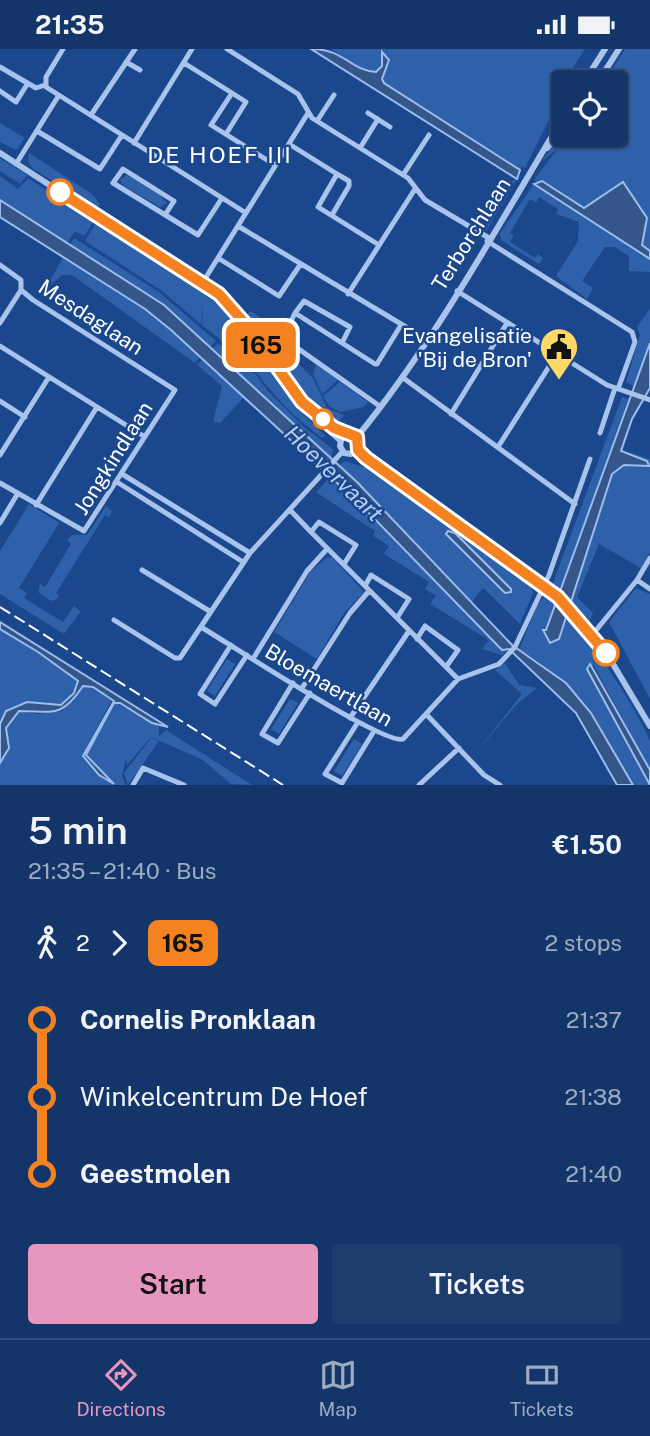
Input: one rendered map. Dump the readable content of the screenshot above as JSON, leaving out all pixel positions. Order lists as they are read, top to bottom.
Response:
{
  "streets": {
    "street": [
      "Terborchlaan",
      "Mesdaglaan",
      "Jongkindlaan",
      "Bloemaertlaan"
    ]
  },
  "crossings": [
    ["Mesdaglaan", "Jongkindlaan"]
  ],
  "districts": ["DE HOEF III"],
  "water": ["Hoevervaart"],
  "places": {
    "public building": ["Evangelisatie 'Bij de Bron'"]
  },
  "lines": ["bus line 165"],
  "page": {
    "status": "21:35",
    "on_map": "165",
    "heading": ["5 min", "21:35 – 21:40 · Bus", "€1.50"],
    "legs": ["2", "165", "2 stops"],
    "list": [
      {
        "name": "Cornelis Pronklaan",
        "value": "21:37"
      },
      {
        "name": "Winkelcentrum De Hoef",
        "value": "21:38"
      },
      {
        "name": "Geestmolen",
        "value": "21:40"
      }
    ],
    "buttons": ["Start", "Tickets"],
    "tabs": ["Directions", "Map", "Tickets"]
  }
}
